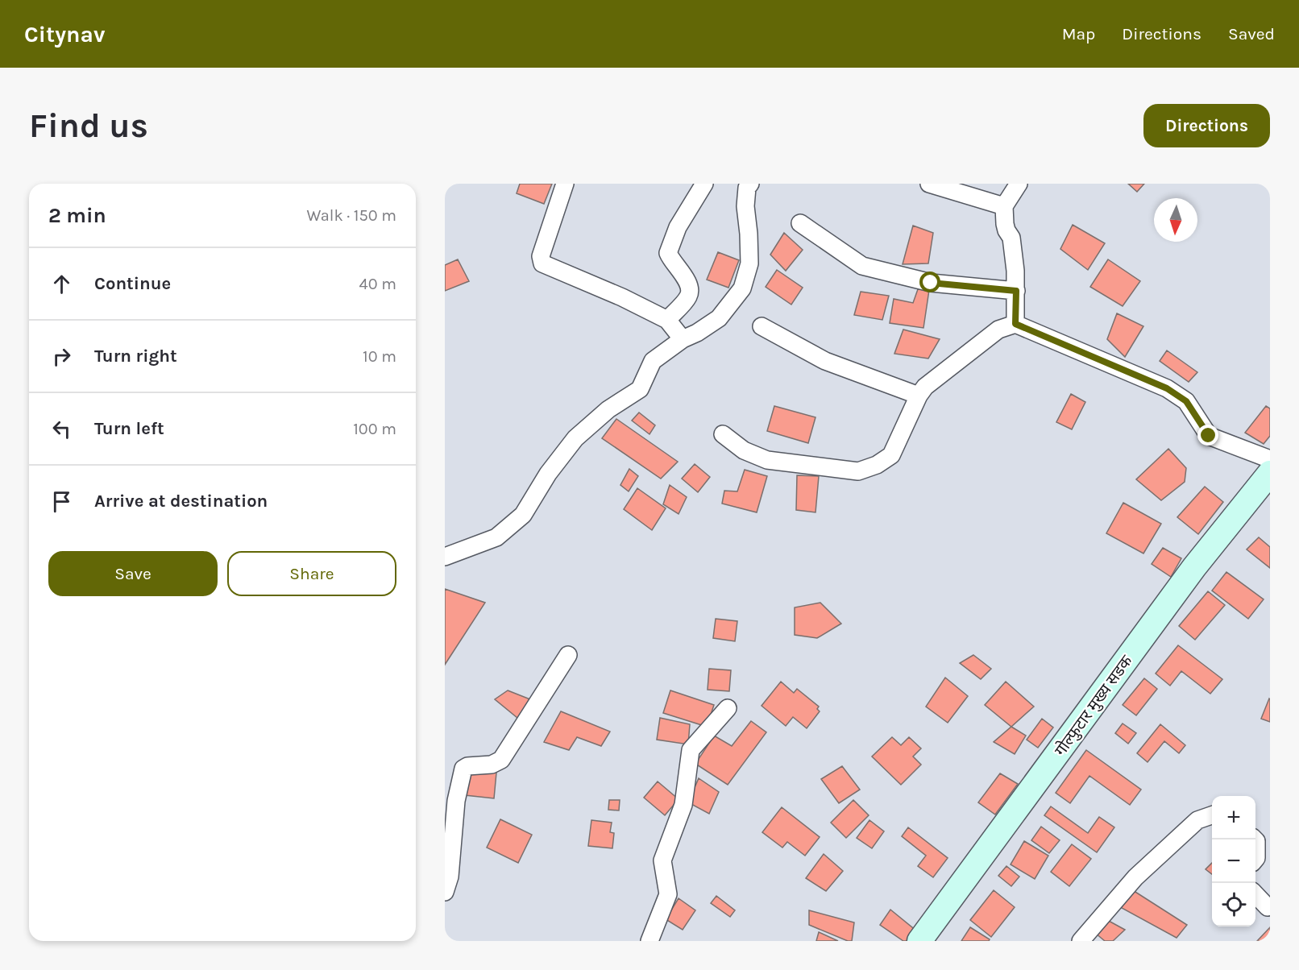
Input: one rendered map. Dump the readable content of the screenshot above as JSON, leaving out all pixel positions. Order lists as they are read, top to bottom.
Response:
{
  "streets": {
    "main road": ["गोल्फुटार मुख्य सडक"]
  },
  "north": "bottom",
  "page": {
    "header": "Citynav",
    "nav": ["Map", "Directions", "Saved"],
    "buttons": [
      "Directions",
      ["Save", "Share"]
    ],
    "title": "Find us",
    "heading": ["2 min", "Walk · 150 m"],
    "list": [
      ["Continue", "40 m"],
      ["Turn right", "10 m"],
      ["Turn left", "100 m"],
      "Arrive at destination"
    ],
    "map_buttons": ["+", "−"]
  }
}
